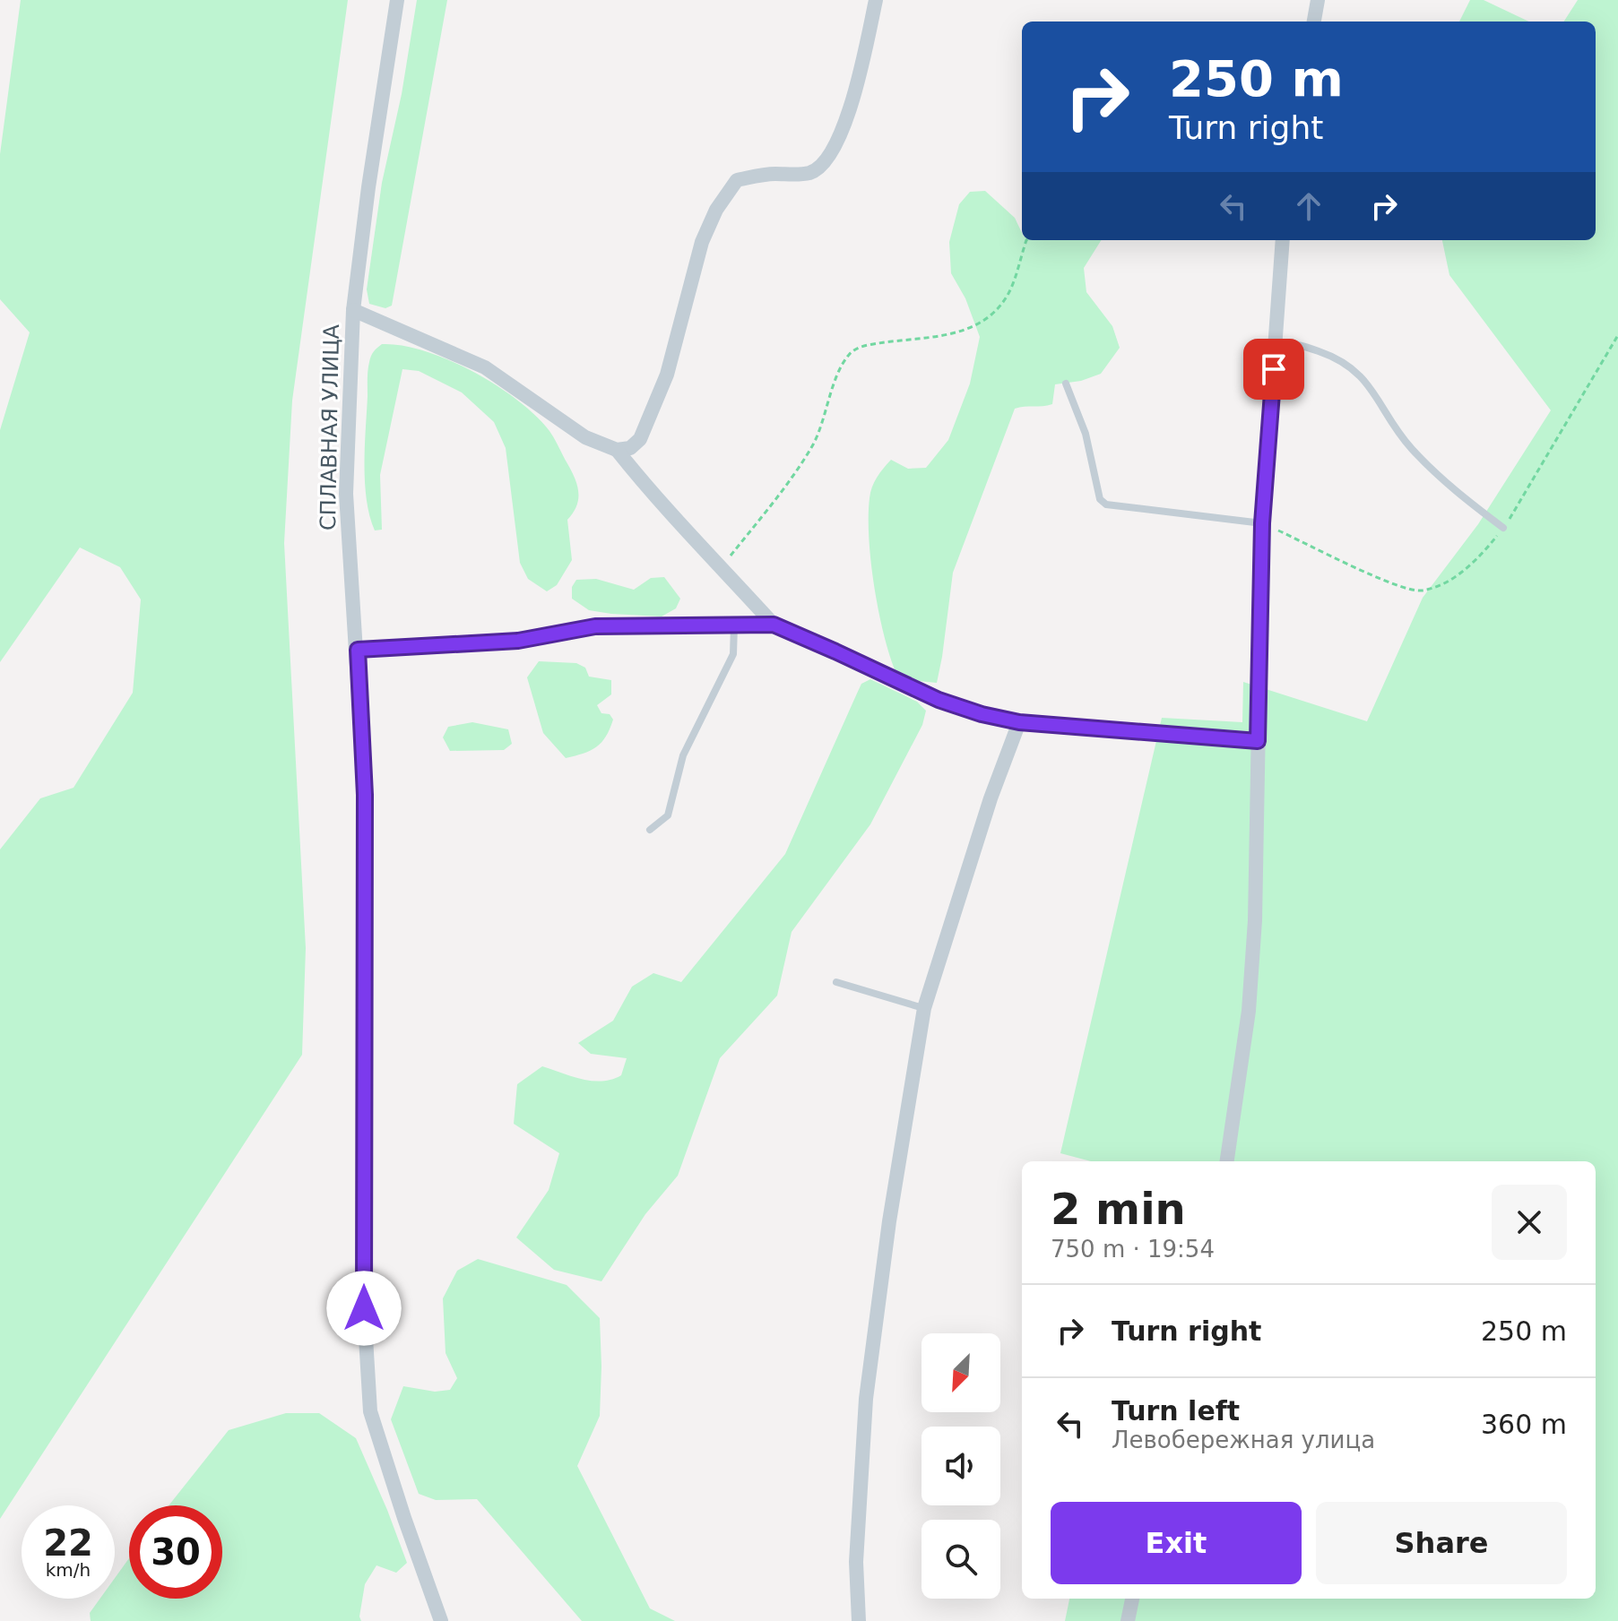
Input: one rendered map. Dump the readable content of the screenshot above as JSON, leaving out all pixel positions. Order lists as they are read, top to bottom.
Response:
{
  "streets": {
    "street": ["СПЛАВНАЯ УЛИЦА"]
  },
  "north": "bottom left",
  "page": {
    "turn": ["250 m", "Turn right"],
    "heading": ["2 min", "750 m · 19:54"],
    "list": [
      {
        "name": "Turn right",
        "value": "250 m"
      },
      {
        "name": "Turn left",
        "note": "Левобережная улица",
        "value": "360 m"
      }
    ],
    "buttons": ["Exit", "Share"],
    "speed": "22 km/h",
    "limit": "30"
  }
}
